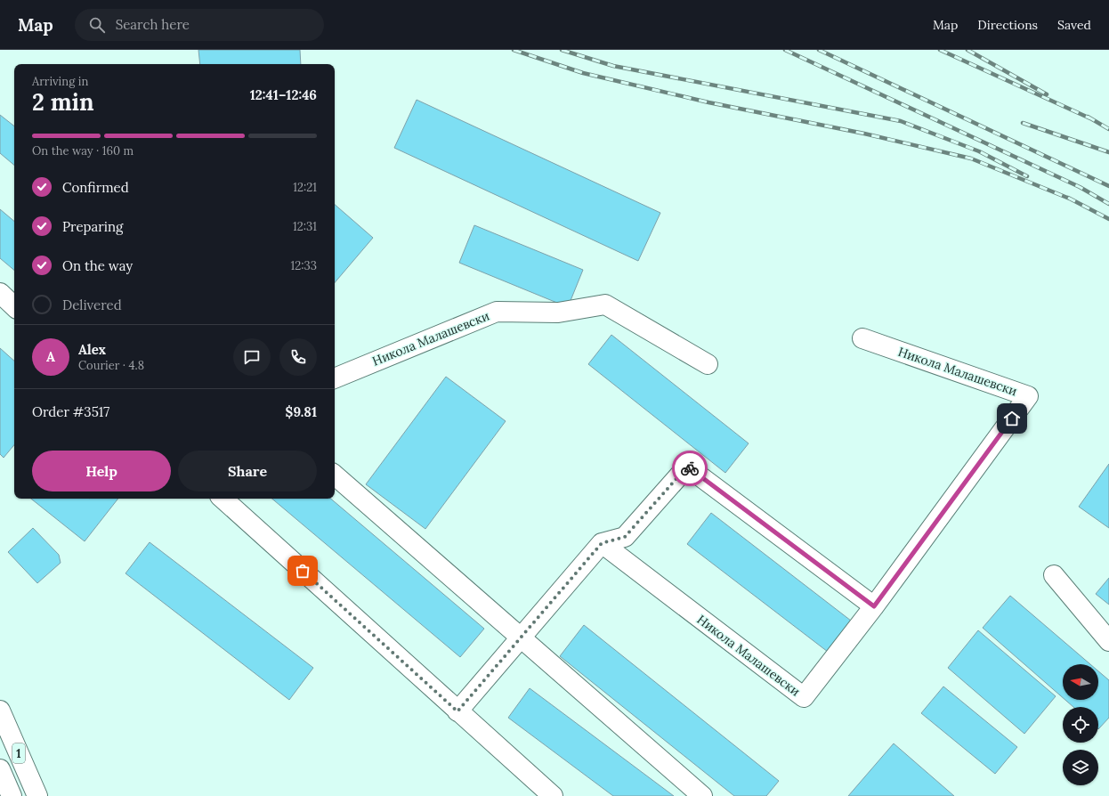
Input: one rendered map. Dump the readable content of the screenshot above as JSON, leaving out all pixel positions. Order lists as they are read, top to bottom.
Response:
{
  "streets": {
    "street": ["Никола Малашевски", "1"]
  },
  "north": "left",
  "page": {
    "header": "Map",
    "search": "Search here",
    "nav": ["Map", "Directions", "Saved"],
    "heading": ["2 min", "Arriving in", "12:41–12:46"],
    "panel": [
      "Alex",
      "Courier · 4.8",
      "Order #3517",
      "$9.81"
    ],
    "bar": "On the way · 160 m",
    "list": [
      ["Confirmed", "12:21"],
      ["Preparing", "12:31"],
      ["On the way", "12:33"],
      "Delivered"
    ],
    "round": "A",
    "buttons": ["Help", "Share"]
  }
}
